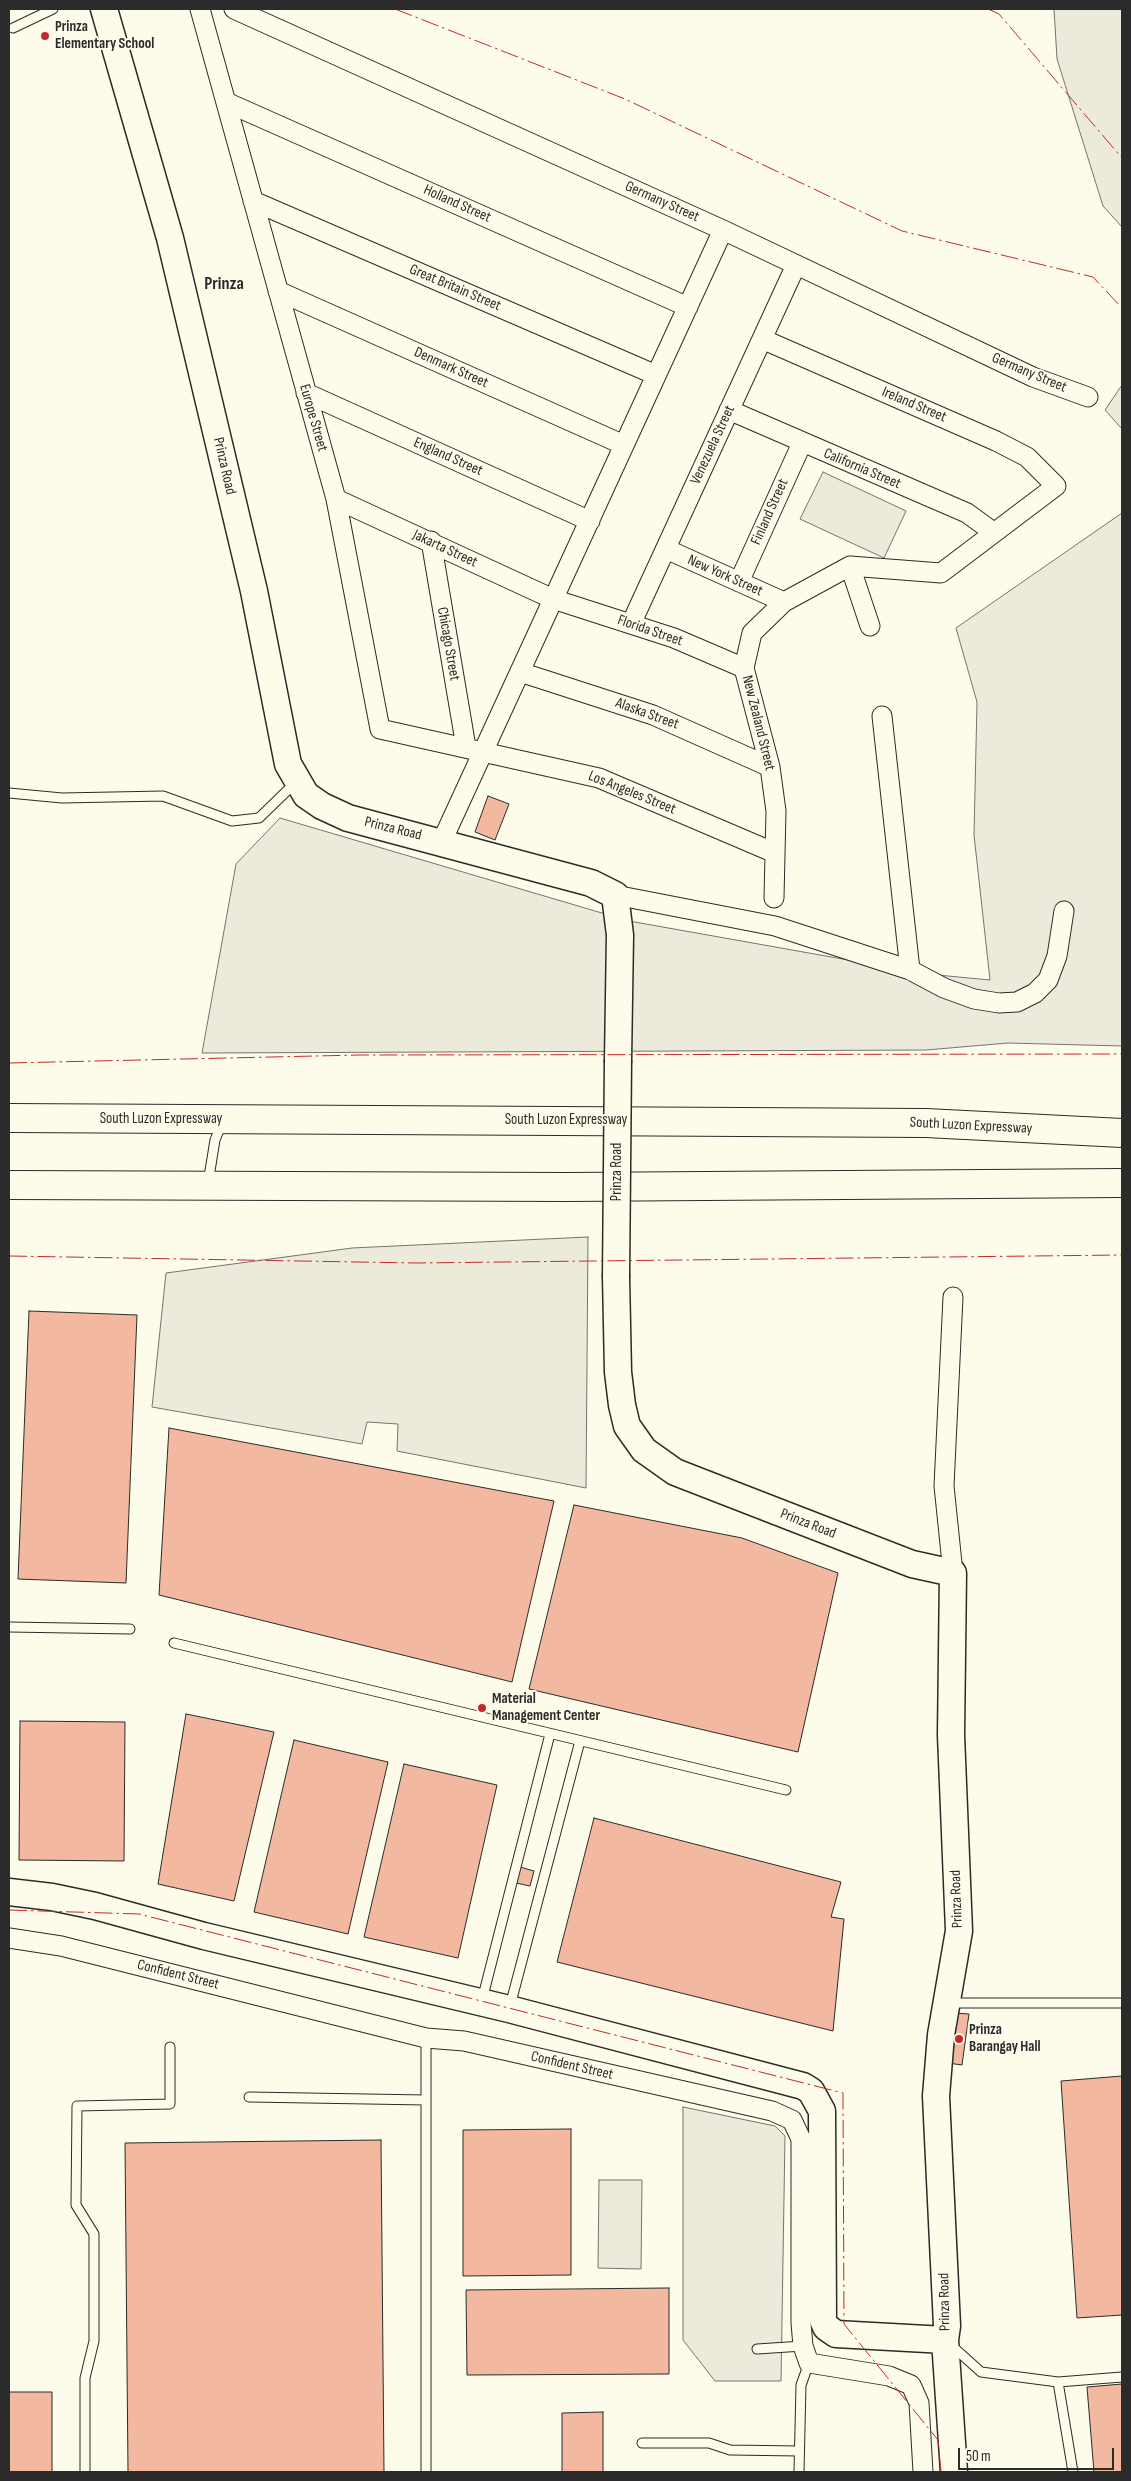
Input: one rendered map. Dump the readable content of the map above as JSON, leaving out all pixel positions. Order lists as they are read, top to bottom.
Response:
{
  "streets": {
    "highway": ["South Luzon Expressway"],
    "main road": ["Prinza Road"],
    "street": [
      "Germany Street",
      "Holland Street",
      "Great Britain Street",
      "Denmark Street",
      "Ireland Street",
      "Europe Street",
      "Venezuela Street",
      "England Street",
      "California Street",
      "Finland Street",
      "Jakarta Street",
      "New York Street",
      "Florida Street",
      "Chicago Street",
      "Alaska Street",
      "New Zealand Street",
      "Los Angeles Street",
      "Confident Street"
    ]
  },
  "crossings": [
    ["Germany Street", "Venezuela Street"],
    ["Holland Street", "Europe Street"],
    ["Great Britain Street", "Europe Street"],
    ["Denmark Street", "Europe Street"],
    ["Ireland Street", "Venezuela Street"],
    ["Ireland Street", "California Street"],
    ["Europe Street", "England Street"],
    ["Europe Street", "Jakarta Street"],
    ["Europe Street", "Chicago Street"],
    ["Europe Street", "Los Angeles Street"],
    ["Venezuela Street", "California Street"],
    ["Venezuela Street", "New York Street"],
    ["Venezuela Street", "Florida Street"],
    ["California Street", "Finland Street"],
    ["Finland Street", "New York Street"],
    ["Jakarta Street", "Florida Street"],
    ["Jakarta Street", "Chicago Street"],
    ["New York Street", "New Zealand Street"],
    ["Florida Street", "New Zealand Street"],
    ["Chicago Street", "Los Angeles Street"],
    ["Alaska Street", "New Zealand Street"],
    ["New Zealand Street", "Los Angeles Street"]
  ],
  "districts": ["Prinza"],
  "places": ["Prinza Elementary School", "Material Management Center", "Prinza Barangay Hall"],
  "scale_bar": "50 m"
}
